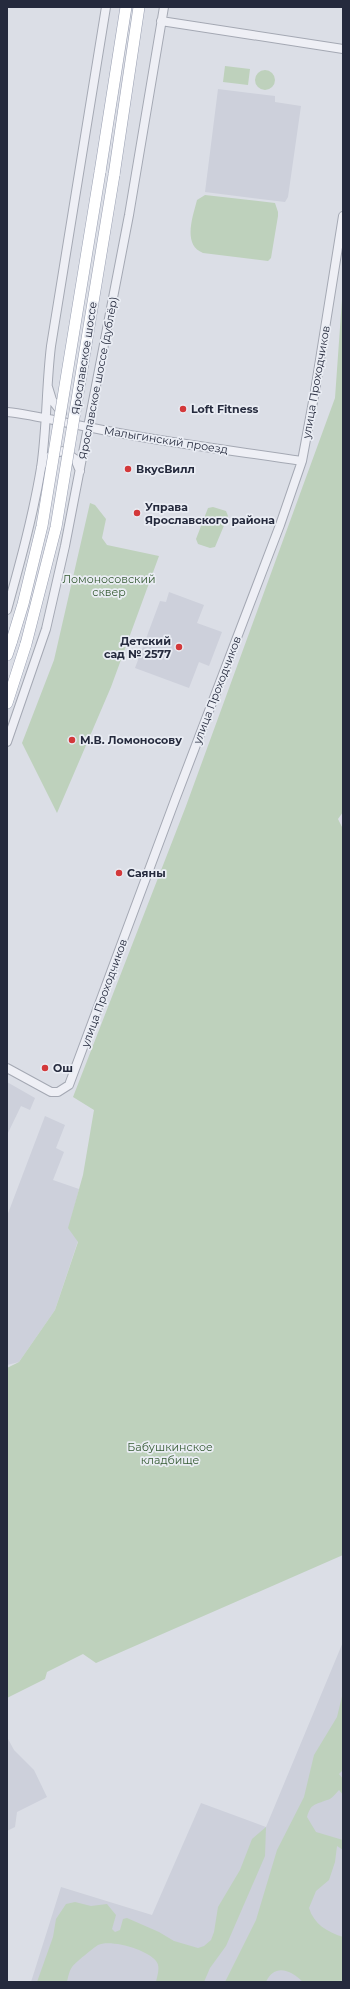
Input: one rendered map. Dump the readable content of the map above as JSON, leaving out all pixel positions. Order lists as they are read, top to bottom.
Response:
{
  "streets": {
    "main road": ["Ярославское шоссе"],
    "street": ["Ярославское шоссе (дублёр)", "улица Проходчиков", "Малыгинский проезд"]
  },
  "crossings": [
    ["Ярославское шоссе (дублёр)", "Малыгинский проезд"],
    ["улица Проходчиков", "Малыгинский проезд"]
  ],
  "parks": ["Ломоносовский сквер", "Бабушкинское кладбище"],
  "places": [
    "Loft Fitness",
    "ВкусВилл",
    "Управа Ярославского района",
    "Детский сад № 2577",
    "М.В. Ломоносову",
    "Саяны",
    "Ош"
  ]
}
